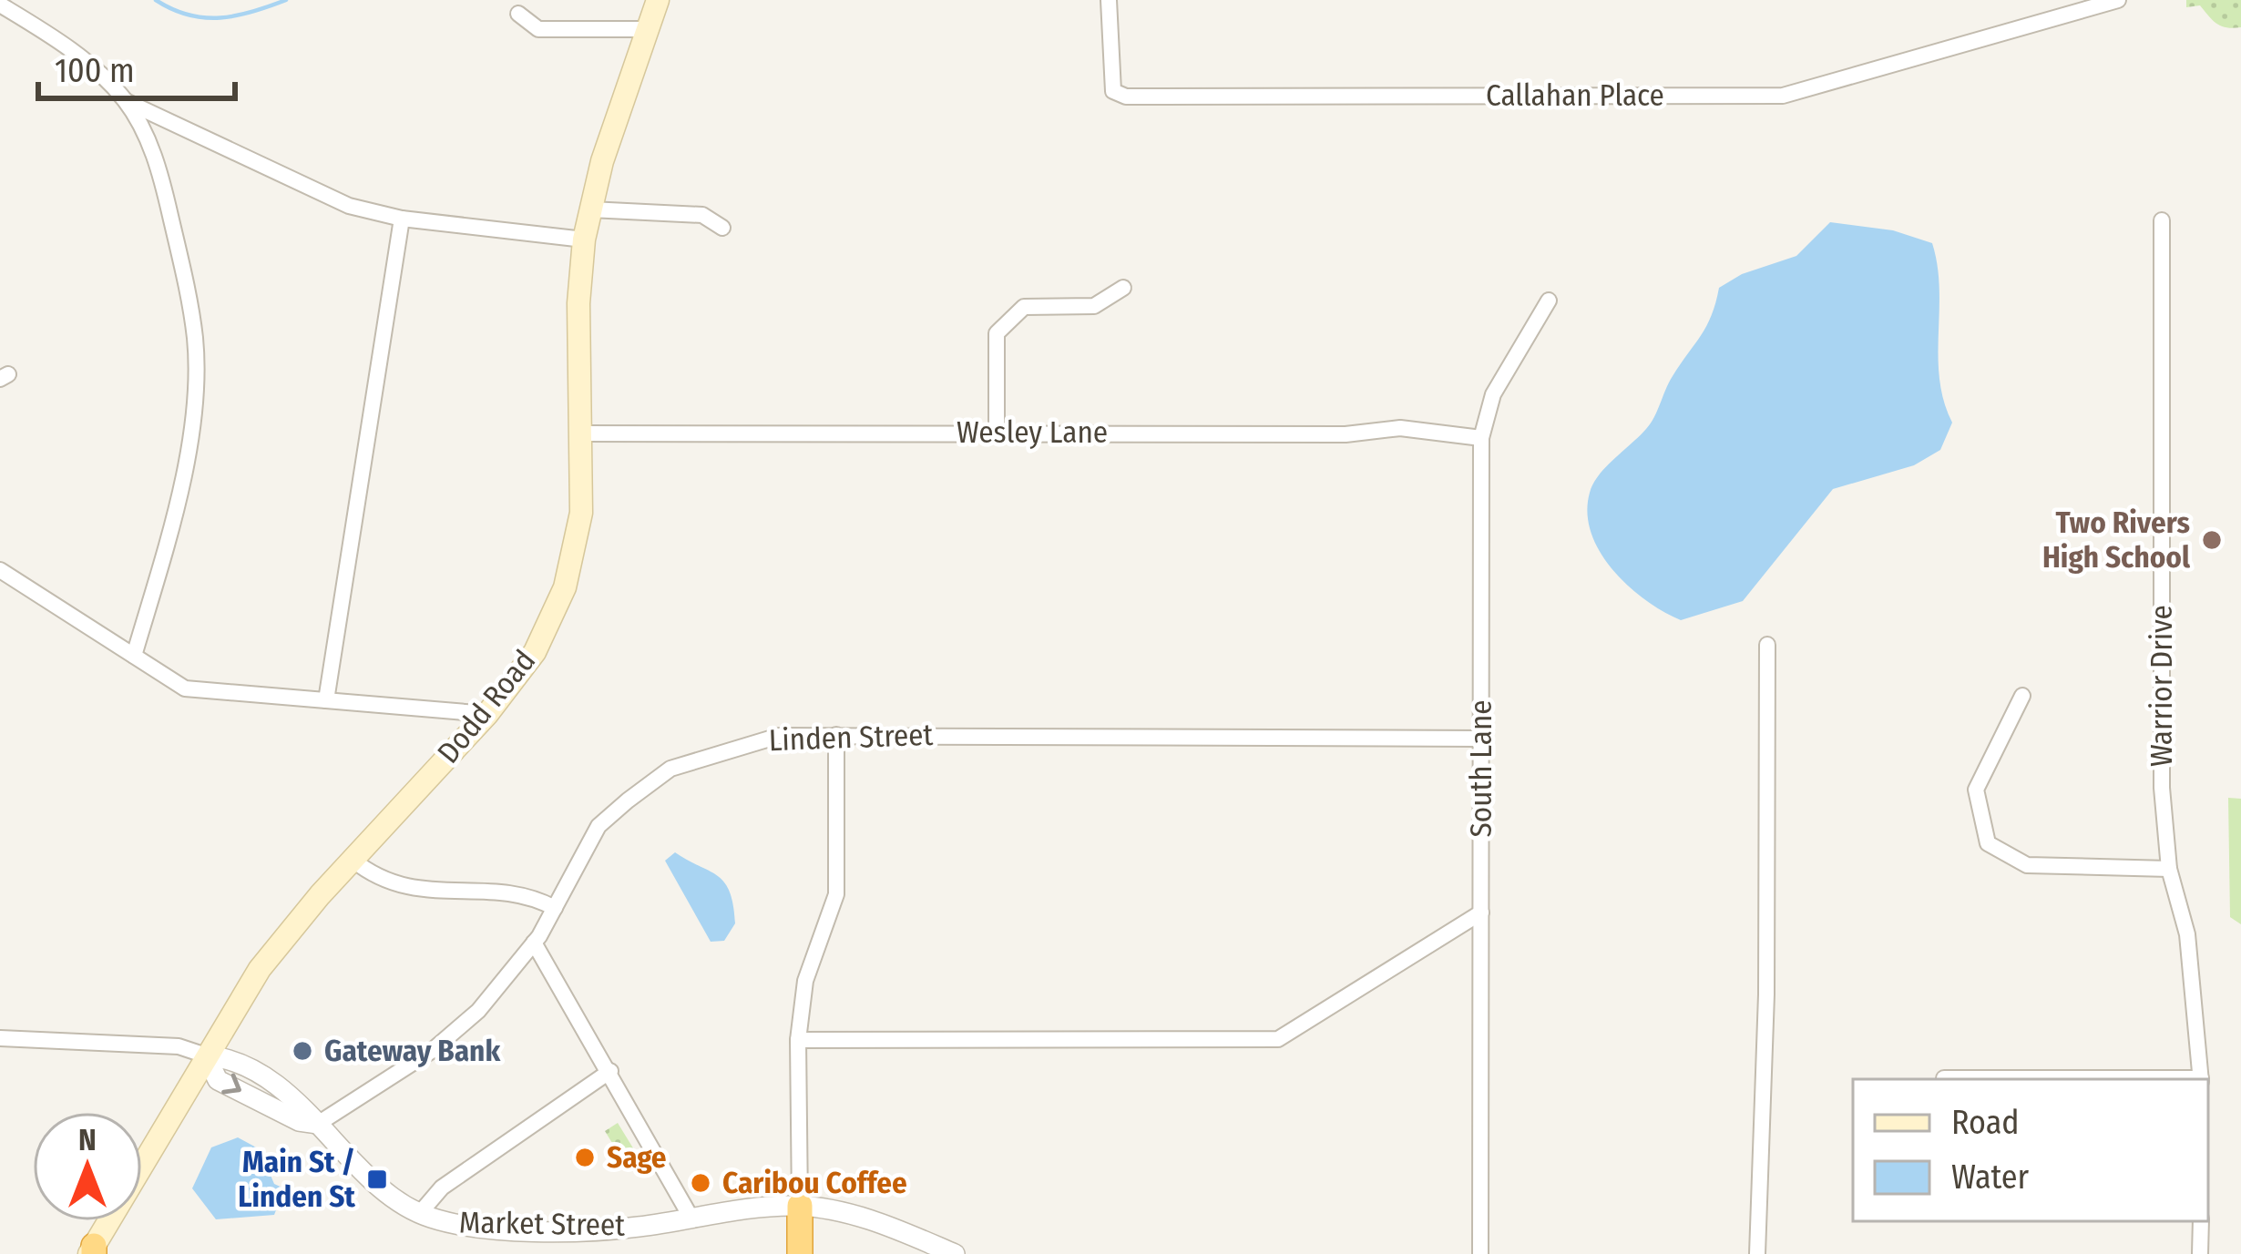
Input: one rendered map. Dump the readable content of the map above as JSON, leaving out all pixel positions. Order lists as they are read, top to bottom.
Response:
{
  "streets": {
    "main road": ["Dodd Road"],
    "street": [
      "Callahan Place",
      "Wesley Lane",
      "Warrior Drive",
      "Linden Street",
      "South Lane",
      "Market Street"
    ]
  },
  "crossings": [
    ["Wesley Lane", "Dodd Road"],
    ["Wesley Lane", "South Lane"],
    ["Dodd Road", "Market Street"],
    ["Linden Street", "South Lane"],
    ["Linden Street", "Market Street"]
  ],
  "places": {
    "other": [
      "Two Rivers High School",
      "Gateway Bank",
      "Sage",
      "Caribou Coffee"
    ],
    "transit": ["Main St / Linden St"]
  },
  "legend": ["Road", "Water"],
  "scale_bar": "100 m",
  "north": "top"
}
